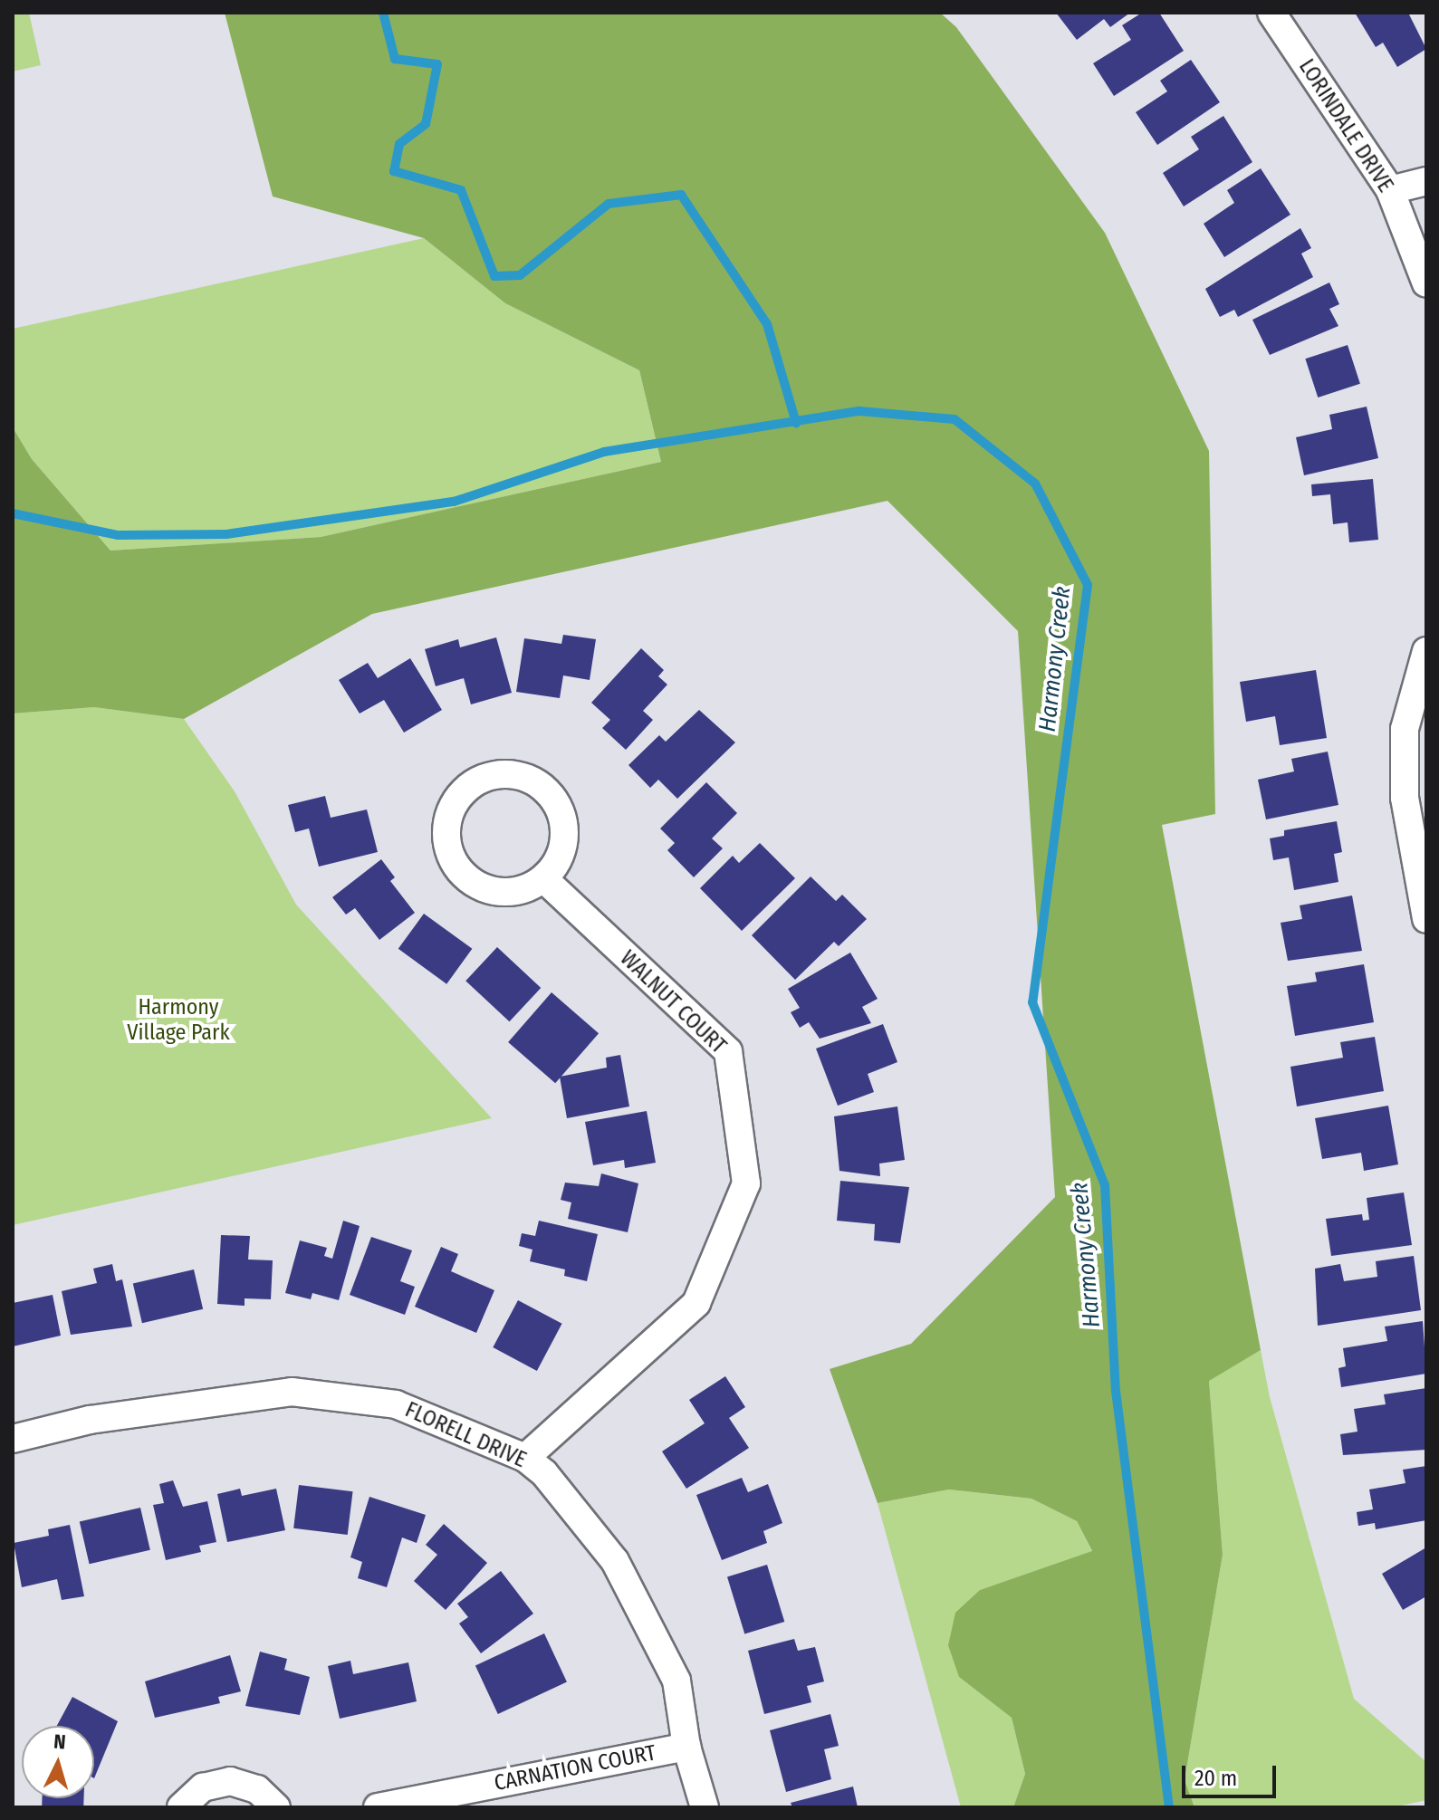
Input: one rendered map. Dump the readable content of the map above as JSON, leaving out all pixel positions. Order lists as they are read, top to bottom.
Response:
{
  "streets": {
    "street": [
      "LORINDALE DRIVE",
      "WALNUT COURT",
      "FLORELL DRIVE",
      "CARNATION COURT"
    ]
  },
  "crossings": [
    ["WALNUT COURT", "FLORELL DRIVE"],
    ["FLORELL DRIVE", "CARNATION COURT"]
  ],
  "water": ["Harmony Creek"],
  "parks": ["Harmony Village Park"],
  "scale_bar": "20 m",
  "north": "top"
}
